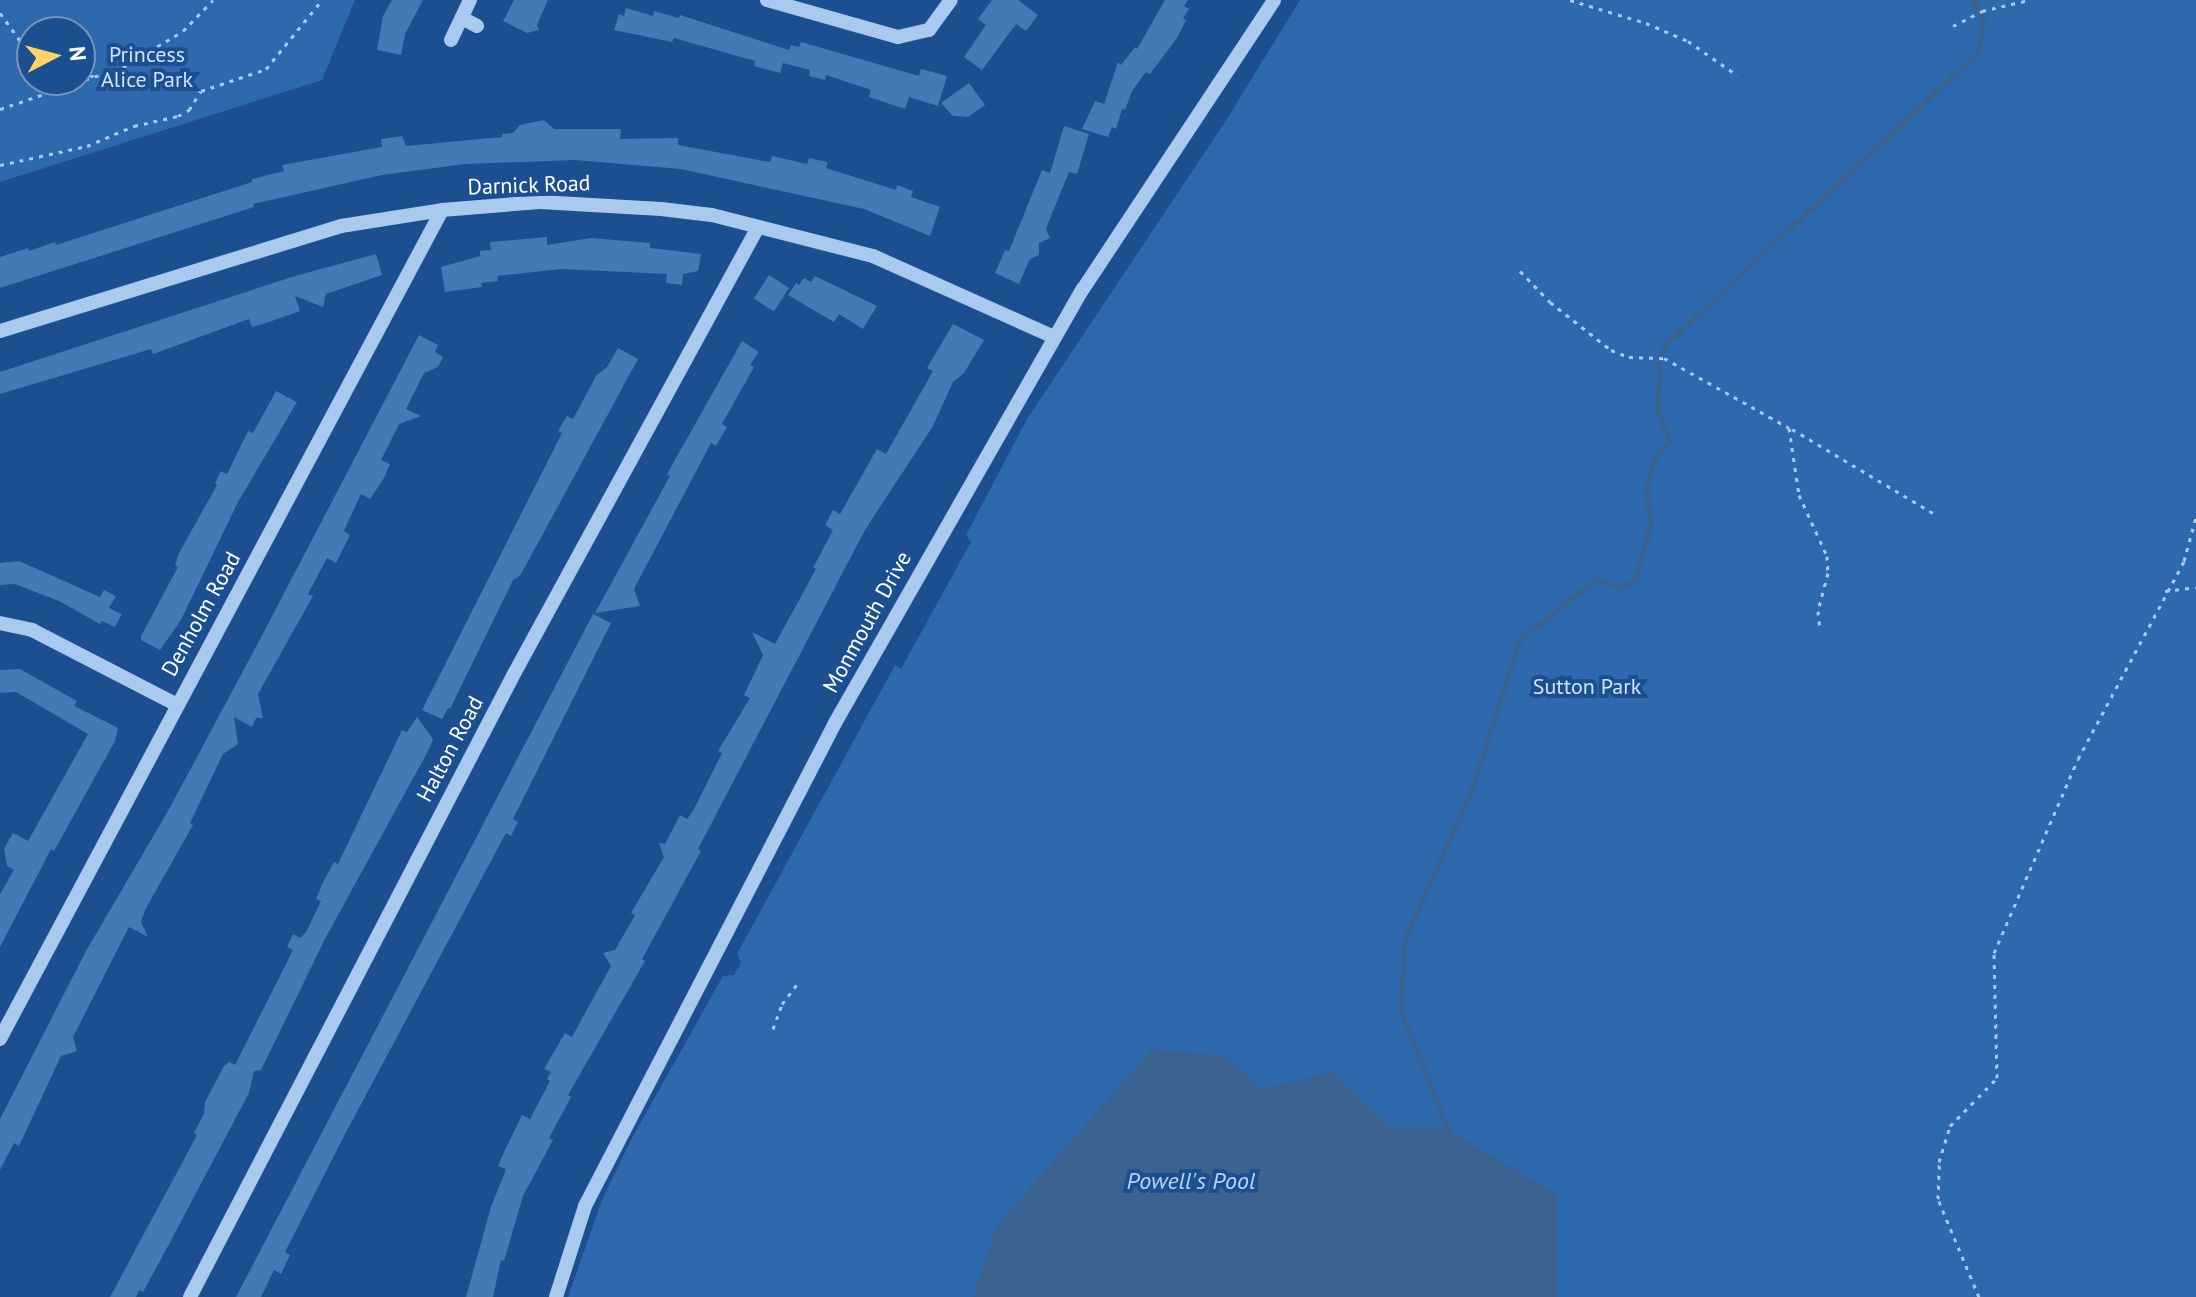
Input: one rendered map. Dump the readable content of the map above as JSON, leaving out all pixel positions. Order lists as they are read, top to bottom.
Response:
{
  "streets": {
    "street": [
      "Darnick Road",
      "Denholm Road",
      "Monmouth Drive",
      "Halton Road"
    ]
  },
  "crossings": [
    ["Darnick Road", "Denholm Road"],
    ["Darnick Road", "Monmouth Drive"],
    ["Darnick Road", "Halton Road"]
  ],
  "water": ["Powell's Pool"],
  "parks": ["Princess Alice Park", "Sutton Park"],
  "north": "right"
}
